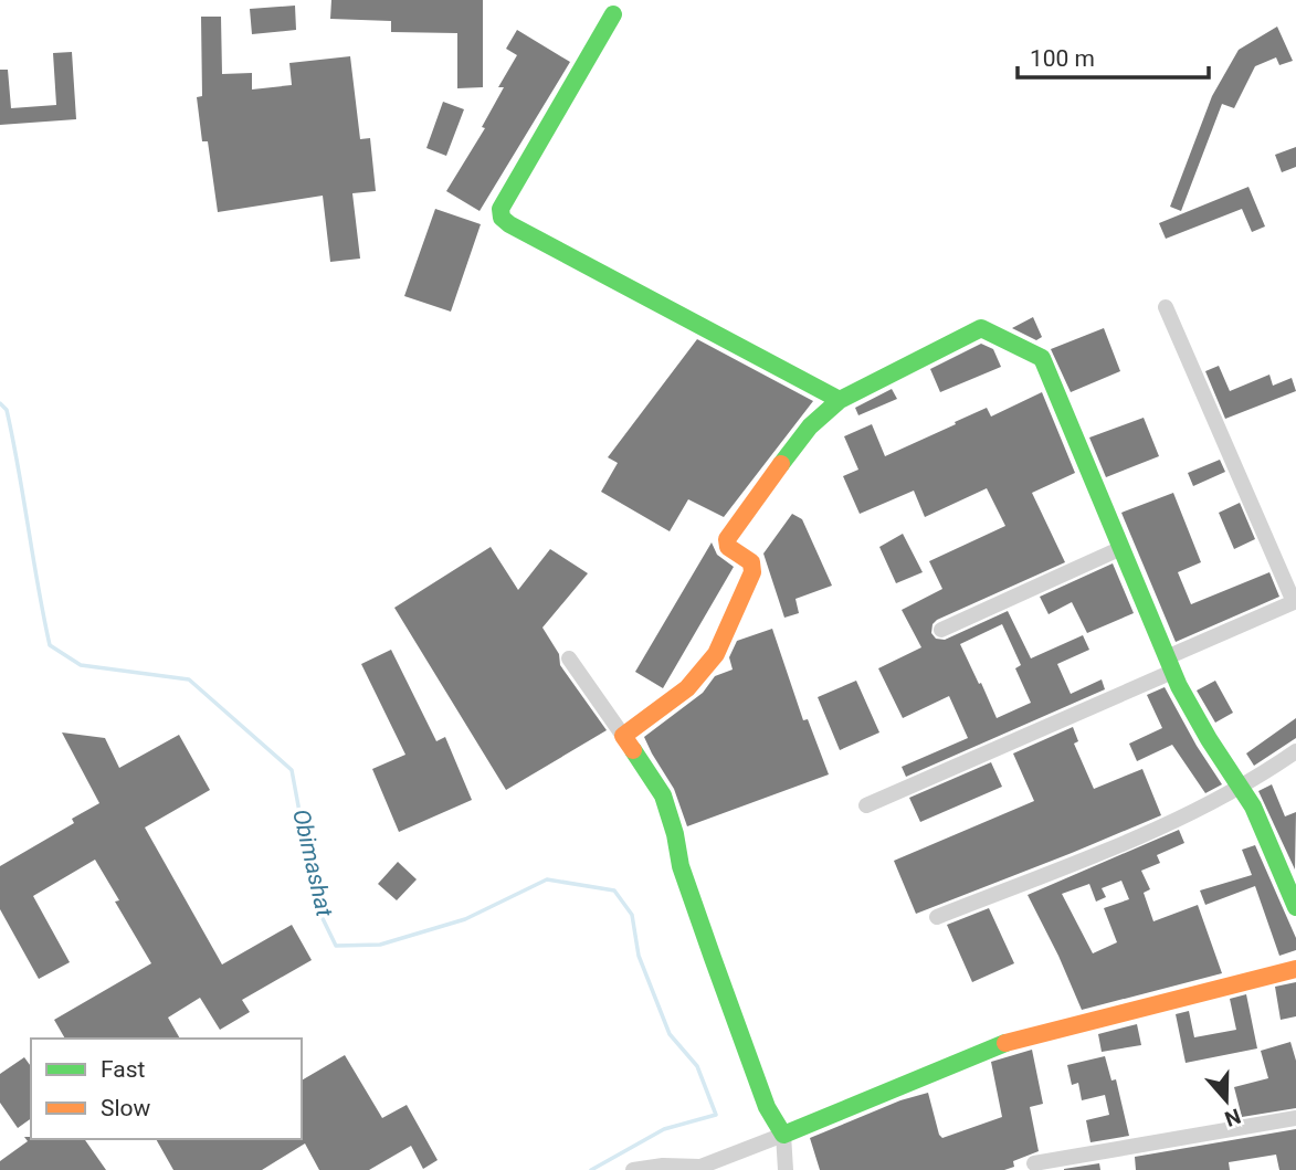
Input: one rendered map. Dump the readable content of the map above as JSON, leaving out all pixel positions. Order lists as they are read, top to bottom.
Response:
{
  "water": ["Obimashat"],
  "legend": ["Fast", "Slow"],
  "scale_bar": "100 m",
  "north": "bottom"
}
